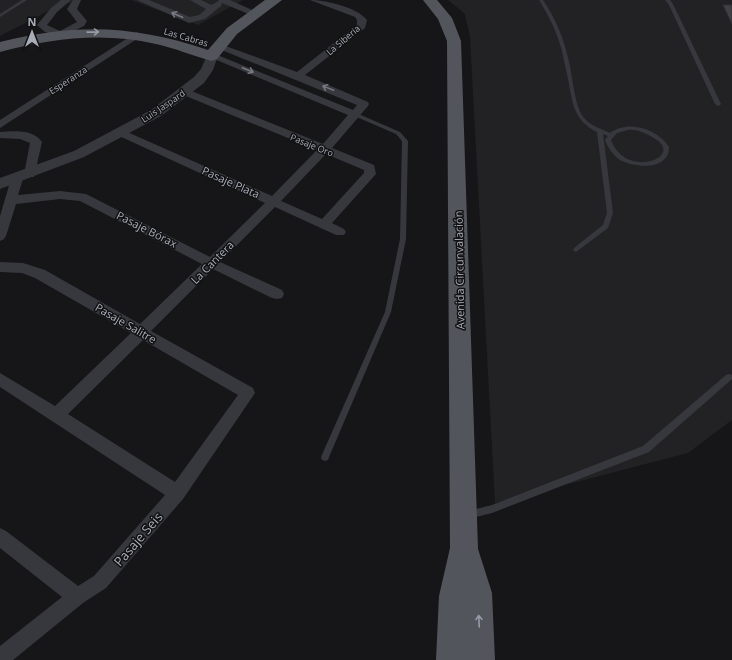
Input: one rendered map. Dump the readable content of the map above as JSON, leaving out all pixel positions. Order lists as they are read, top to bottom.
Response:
{
  "streets": {
    "main road": ["Las Cabras", "Luis Jaspard", "Avenida Circunvalación"],
    "street": [
      "La Siberia",
      "Esperanza",
      "Pasaje Oro",
      "Pasaje Plata",
      "Pasaje Bórax",
      "La Cantera",
      "Pasaje Salitre",
      "Pasaje Seis"
    ]
  },
  "crossings": [
    ["Las Cabras", "La Siberia"],
    ["Las Cabras", "Esperanza"],
    ["Las Cabras", "Luis Jaspard"],
    ["Las Cabras", "La Cantera"],
    ["Luis Jaspard", "Pasaje Oro"],
    ["Luis Jaspard", "Pasaje Plata"],
    ["Pasaje Oro", "Pasaje Plata"],
    ["Pasaje Oro", "La Cantera"],
    ["Pasaje Plata", "La Cantera"],
    ["Pasaje Bórax", "La Cantera"],
    ["La Cantera", "Pasaje Salitre"],
    ["Pasaje Salitre", "Pasaje Seis"]
  ],
  "north": "top"
}
